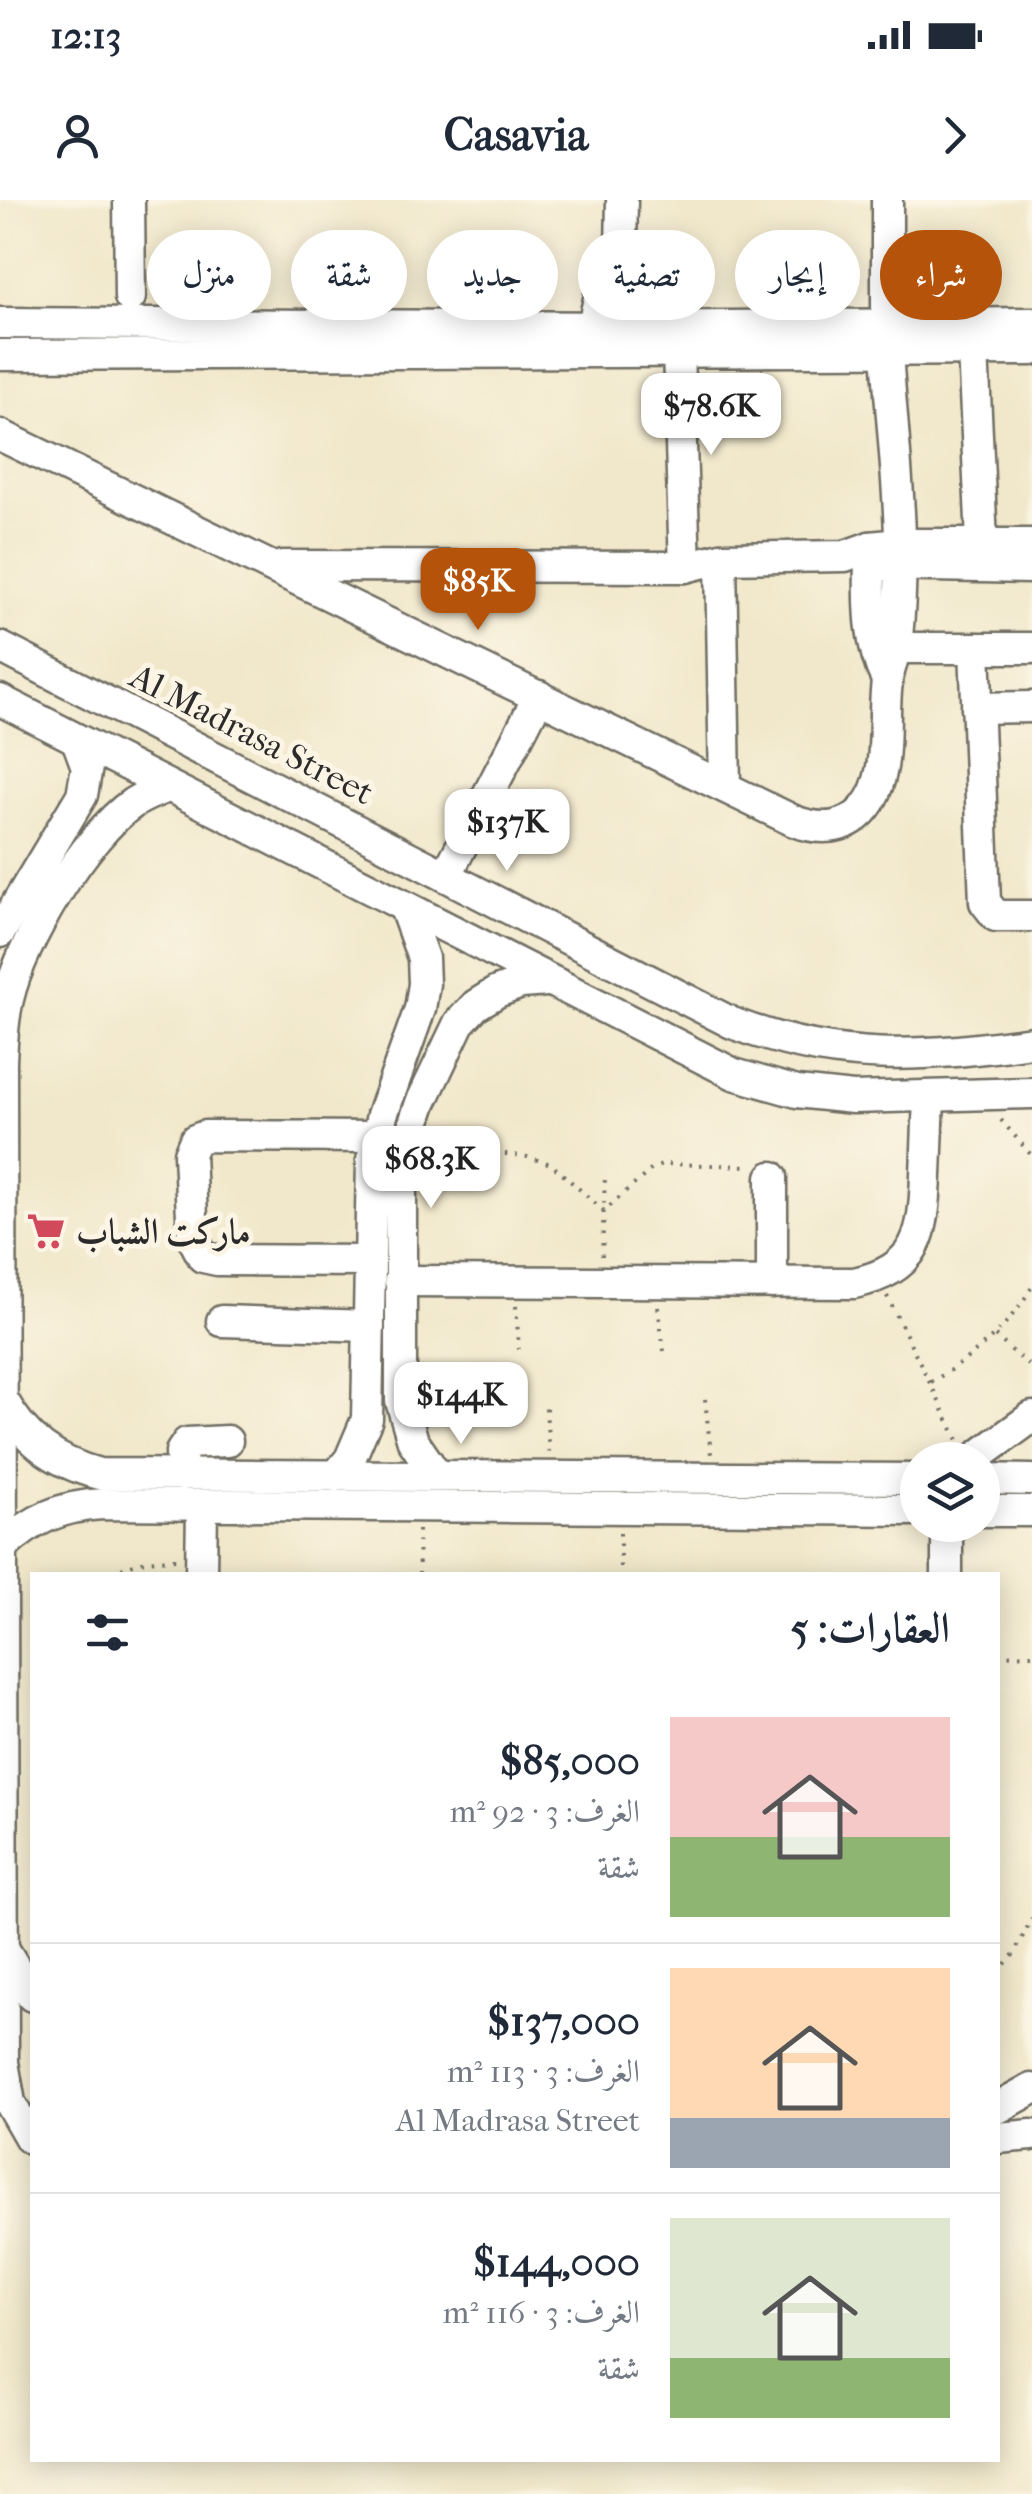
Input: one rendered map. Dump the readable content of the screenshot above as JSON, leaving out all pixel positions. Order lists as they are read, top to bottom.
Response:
{
  "streets": {
    "street": ["Al Madrasa Street"]
  },
  "places": {
    "supermarket": ["ماركت الشباب"]
  },
  "page": {
    "status": "12:13",
    "header": "Casavia",
    "chip": [
      "شراء",
      "إيجار",
      "تصفية",
      "جديد",
      "شقة",
      "منزل"
    ],
    "price": [
      "$78.6K",
      "$85K",
      "$137K",
      "$68.3K",
      "$144K"
    ],
    "heading": "العقارات: 5",
    "list": [
      {
        "name": "$85,000",
        "note": "الغرف: 3 · 92 m² · شقة"
      },
      {
        "name": "$137,000",
        "note": "الغرف: 3 · 113 m² · Al Madrasa Street"
      },
      {
        "name": "$144,000",
        "note": "الغرف: 3 · 116 m² · شقة"
      }
    ]
  }
}
